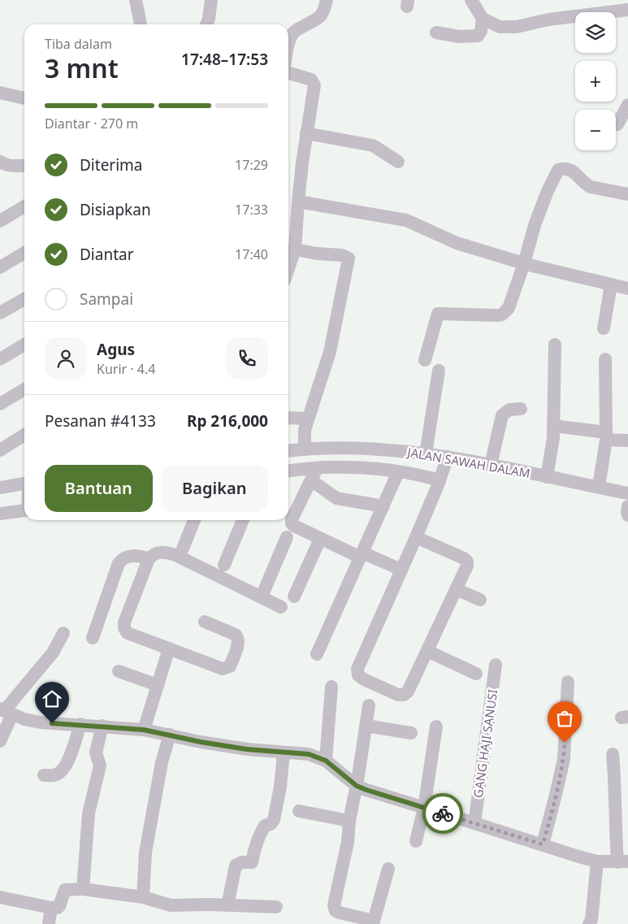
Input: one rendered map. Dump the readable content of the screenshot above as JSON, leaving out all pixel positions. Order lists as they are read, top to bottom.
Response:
{
  "streets": {
    "street": ["JALAN SAWAH DALAM", "GANG HAJI SANUSI"]
  },
  "page": {
    "map_buttons": ["+", "−"],
    "heading": ["3 mnt", "Tiba dalam", "17:48–17:53"],
    "panel": [
      "Agus",
      "Kurir · 4.4",
      "Pesanan #4133",
      "Rp 216,000"
    ],
    "bar": "Diantar · 270 m",
    "list": [
      ["Diterima", "17:29"],
      ["Disiapkan", "17:33"],
      ["Diantar", "17:40"],
      "Sampai"
    ],
    "buttons": ["Bantuan", "Bagikan"]
  }
}
